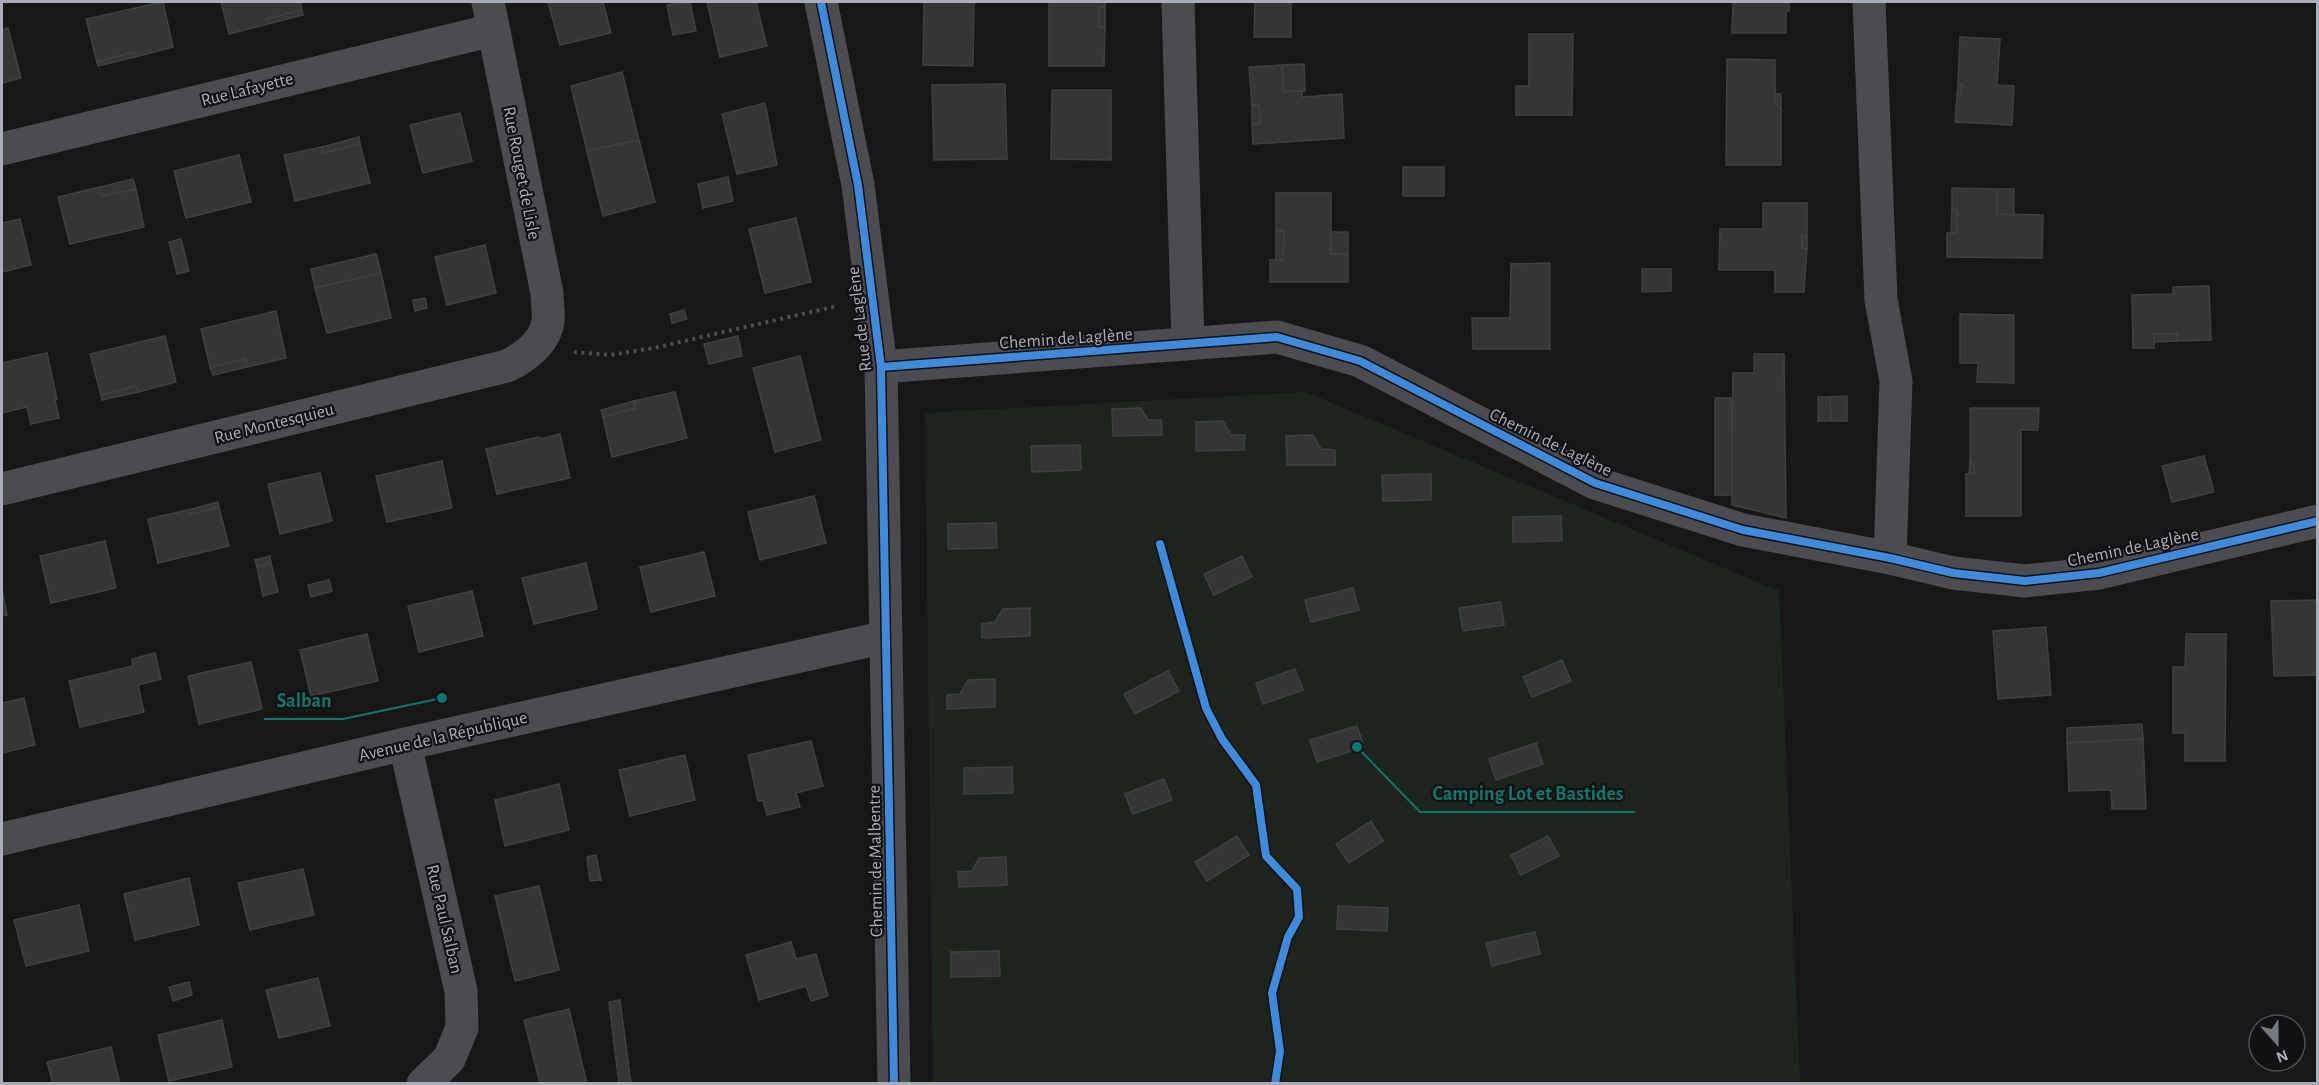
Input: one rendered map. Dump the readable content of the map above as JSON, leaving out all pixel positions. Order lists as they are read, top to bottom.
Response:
{
  "streets": {
    "street": [
      "Rue Lafayette",
      "Rue Rouget de Lisle",
      "Rue de Laglène",
      "Chemin de Laglène",
      "Rue Montesquieu",
      "Avenue de la République",
      "Chemin de Malbentre",
      "Rue Paul Salban"
    ]
  },
  "crossings": [
    ["Rue Lafayette", "Rue Rouget de Lisle"],
    ["Rue Rouget de Lisle", "Rue Montesquieu"],
    ["Rue de Laglène", "Chemin de Laglène"],
    ["Rue de Laglène", "Avenue de la République"],
    ["Rue de Laglène", "Chemin de Malbentre"],
    ["Avenue de la République", "Chemin de Malbentre"],
    ["Avenue de la République", "Rue Paul Salban"]
  ],
  "places": ["Salban", "Camping Lot et Bastides"],
  "north": "bottom"
}
